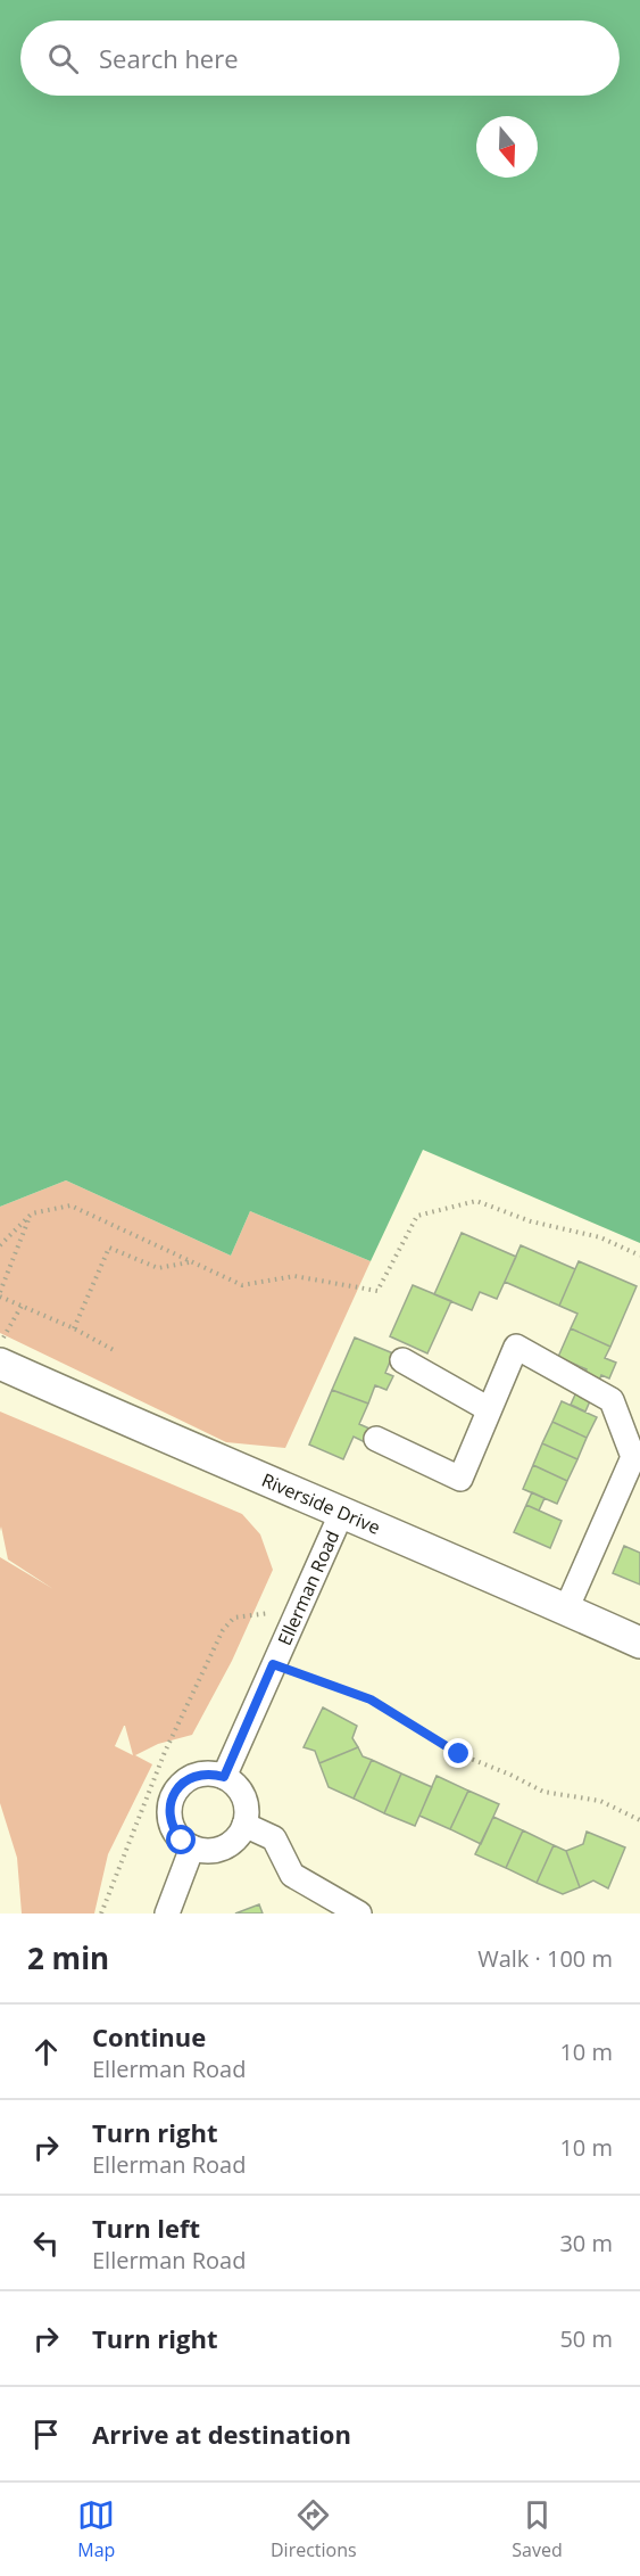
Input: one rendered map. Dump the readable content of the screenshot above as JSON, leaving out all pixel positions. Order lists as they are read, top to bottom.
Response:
{
  "streets": {
    "street": ["Riverside Drive", "Ellerman Road"]
  },
  "crossings": [
    ["Riverside Drive", "Ellerman Road"]
  ],
  "north": "bottom",
  "page": {
    "search": "Search here",
    "heading": ["2 min", "Walk · 100 m"],
    "list": [
      ["Continue", "Ellerman Road", "10 m"],
      ["Turn right", "Ellerman Road", "10 m"],
      ["Turn left", "Ellerman Road", "30 m"],
      ["Turn right", "50 m"],
      "Arrive at destination"
    ],
    "nav": ["Map", "Directions", "Saved"]
  }
}
